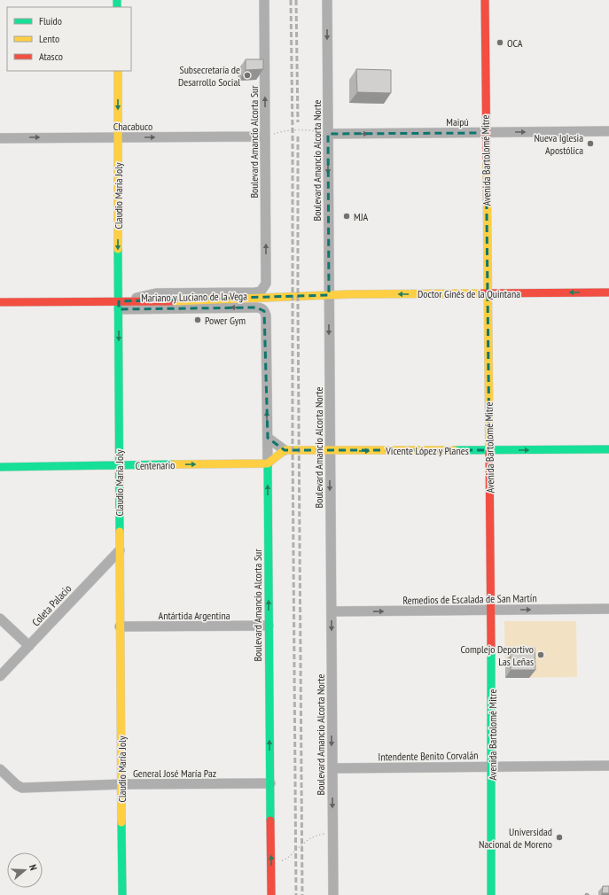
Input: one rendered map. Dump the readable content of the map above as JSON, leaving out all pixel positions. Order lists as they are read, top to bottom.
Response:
{
  "streets": {
    "street": [
      "Maipú",
      "Chacabuco",
      "Boulevard Amancio Alcorta Sur",
      "Boulevard Amancio Alcorta Norte",
      "Avenida Bartolomé Mitre",
      "Claudio María Joly",
      "Doctor Ginés de la Quintana",
      "Mariano y Luciano de la Vega",
      "Vicente López y Planes",
      "Centenario",
      "Remedios de Escalada de San Martín",
      "Coleta Palacio",
      "Antártida Argentina",
      "Intendente Benito Corvalán",
      "General José María Paz"
    ]
  },
  "crossings": [
    ["Maipú", "Boulevard Amancio Alcorta Norte"],
    ["Maipú", "Avenida Bartolomé Mitre"],
    ["Chacabuco", "Boulevard Amancio Alcorta Sur"],
    ["Chacabuco", "Claudio María Joly"],
    ["Boulevard Amancio Alcorta Sur", "Mariano y Luciano de la Vega"],
    ["Boulevard Amancio Alcorta Sur", "Centenario"],
    ["Boulevard Amancio Alcorta Sur", "Antártida Argentina"],
    ["Boulevard Amancio Alcorta Sur", "General José María Paz"],
    ["Boulevard Amancio Alcorta Norte", "Doctor Ginés de la Quintana"],
    ["Boulevard Amancio Alcorta Norte", "Vicente López y Planes"],
    ["Boulevard Amancio Alcorta Norte", "Remedios de Escalada de San Martín"],
    ["Boulevard Amancio Alcorta Norte", "Intendente Benito Corvalán"],
    ["Avenida Bartolomé Mitre", "Doctor Ginés de la Quintana"],
    ["Avenida Bartolomé Mitre", "Vicente López y Planes"],
    ["Avenida Bartolomé Mitre", "Remedios de Escalada de San Martín"],
    ["Avenida Bartolomé Mitre", "Intendente Benito Corvalán"],
    ["Claudio María Joly", "Mariano y Luciano de la Vega"],
    ["Claudio María Joly", "Centenario"],
    ["Claudio María Joly", "Coleta Palacio"],
    ["Claudio María Joly", "Antártida Argentina"],
    ["Claudio María Joly", "General José María Paz"],
    ["Doctor Ginés de la Quintana", "Mariano y Luciano de la Vega"]
  ],
  "one_way": [
    "Maipú",
    "Chacabuco",
    "Boulevard Amancio Alcorta Sur",
    "Boulevard Amancio Alcorta Norte",
    "Claudio María Joly",
    "Doctor Ginés de la Quintana",
    "Vicente López y Planes",
    "Centenario",
    "Remedios de Escalada de San Martín"
  ],
  "places": [
    "OCA",
    "Subsecretaría de Desarrollo Social",
    "Nueva Iglesia Apostólica",
    "MJA",
    "Power Gym",
    "Complejo Deportivo Las Leñas",
    "Universidad Nacional de Moreno"
  ],
  "legend": ["Fluido", "Lento", "Atasco"],
  "north": "right"
}
